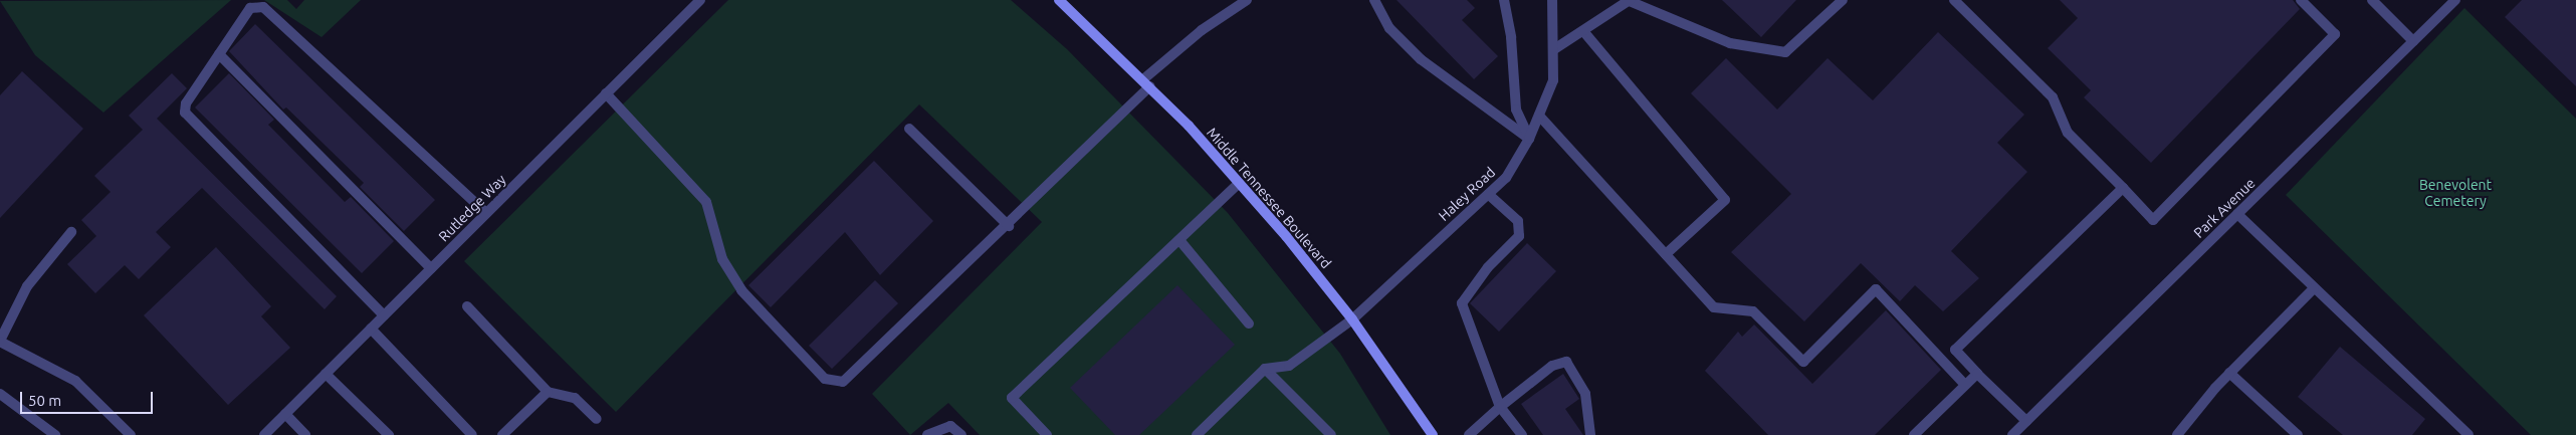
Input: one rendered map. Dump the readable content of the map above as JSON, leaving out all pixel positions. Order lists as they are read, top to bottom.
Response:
{
  "streets": {
    "main road": ["Middle Tennessee Boulevard"],
    "street": ["Haley Road", "Rutledge Way", "Park Avenue"]
  },
  "crossings": [
    ["Haley Road", "Middle Tennessee Boulevard"]
  ],
  "parks": ["Benevolent Cemetery"],
  "scale_bar": "50 m"
}
